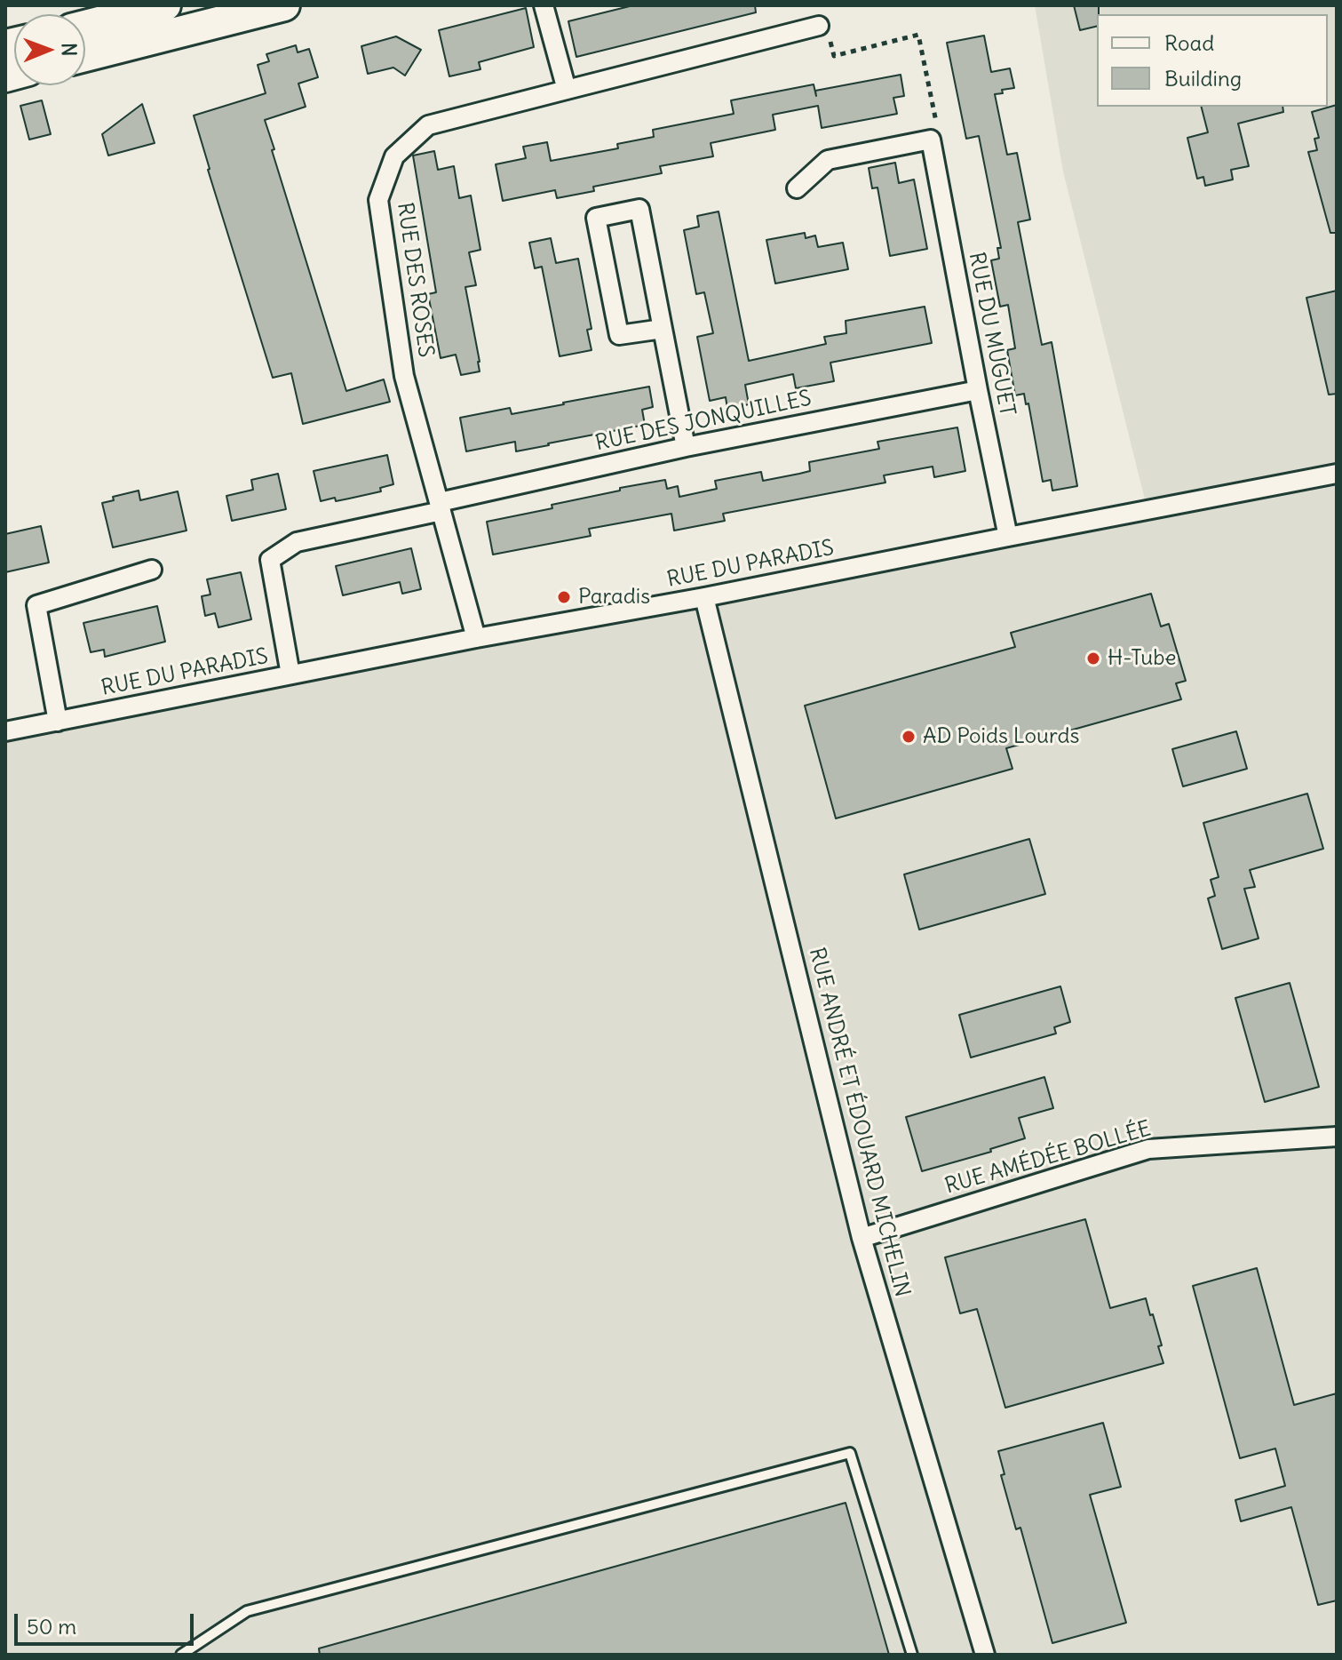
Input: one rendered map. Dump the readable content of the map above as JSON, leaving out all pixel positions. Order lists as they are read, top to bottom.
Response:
{
  "streets": {
    "street": [
      "RUE DES ROSES",
      "RUE DU MUGUET",
      "RUE DES JONQUILLES",
      "RUE DU PARADIS",
      "RUE ANDRÉ ET ÉDOUARD MICHELIN",
      "RUE AMÉDÉE BOLLÉE"
    ]
  },
  "crossings": [
    ["RUE DES ROSES", "RUE DES JONQUILLES"],
    ["RUE DES ROSES", "RUE DU PARADIS"],
    ["RUE DU MUGUET", "RUE DES JONQUILLES"],
    ["RUE DU MUGUET", "RUE DU PARADIS"],
    ["RUE DES JONQUILLES", "RUE DU PARADIS"],
    ["RUE DU PARADIS", "RUE ANDRÉ ET ÉDOUARD MICHELIN"],
    ["RUE ANDRÉ ET ÉDOUARD MICHELIN", "RUE AMÉDÉE BOLLÉE"]
  ],
  "places": ["Paradis", "H-Tube", "AD Poids Lourds"],
  "legend": ["Road", "Building"],
  "scale_bar": "50 m",
  "north": "right"
}
